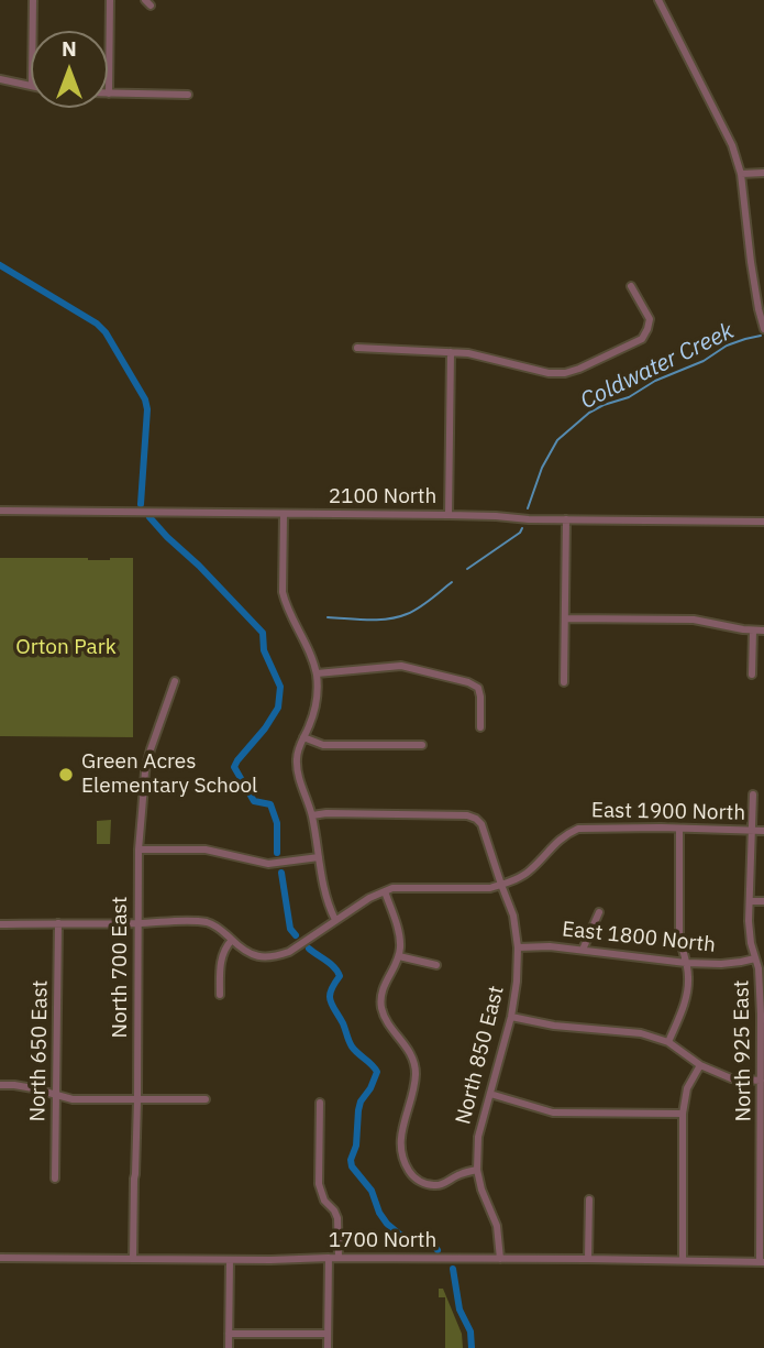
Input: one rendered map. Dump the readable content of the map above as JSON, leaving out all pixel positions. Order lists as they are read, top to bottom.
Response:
{
  "streets": {
    "street": [
      "2100 North",
      "East 1900 North",
      "East 1800 North",
      "North 700 East",
      "North 650 East",
      "North 925 East",
      "North 850 East",
      "1700 North"
    ]
  },
  "crossings": [
    ["East 1900 North", "North 925 East"],
    ["East 1900 North", "North 850 East"],
    ["East 1800 North", "North 925 East"],
    ["East 1800 North", "North 850 East"],
    ["North 700 East", "1700 North"],
    ["North 925 East", "1700 North"],
    ["North 850 East", "1700 North"]
  ],
  "water": ["Coldwater Creek"],
  "parks": ["Orton Park"],
  "places": ["Green Acres Elementary School"],
  "north": "top"
}
